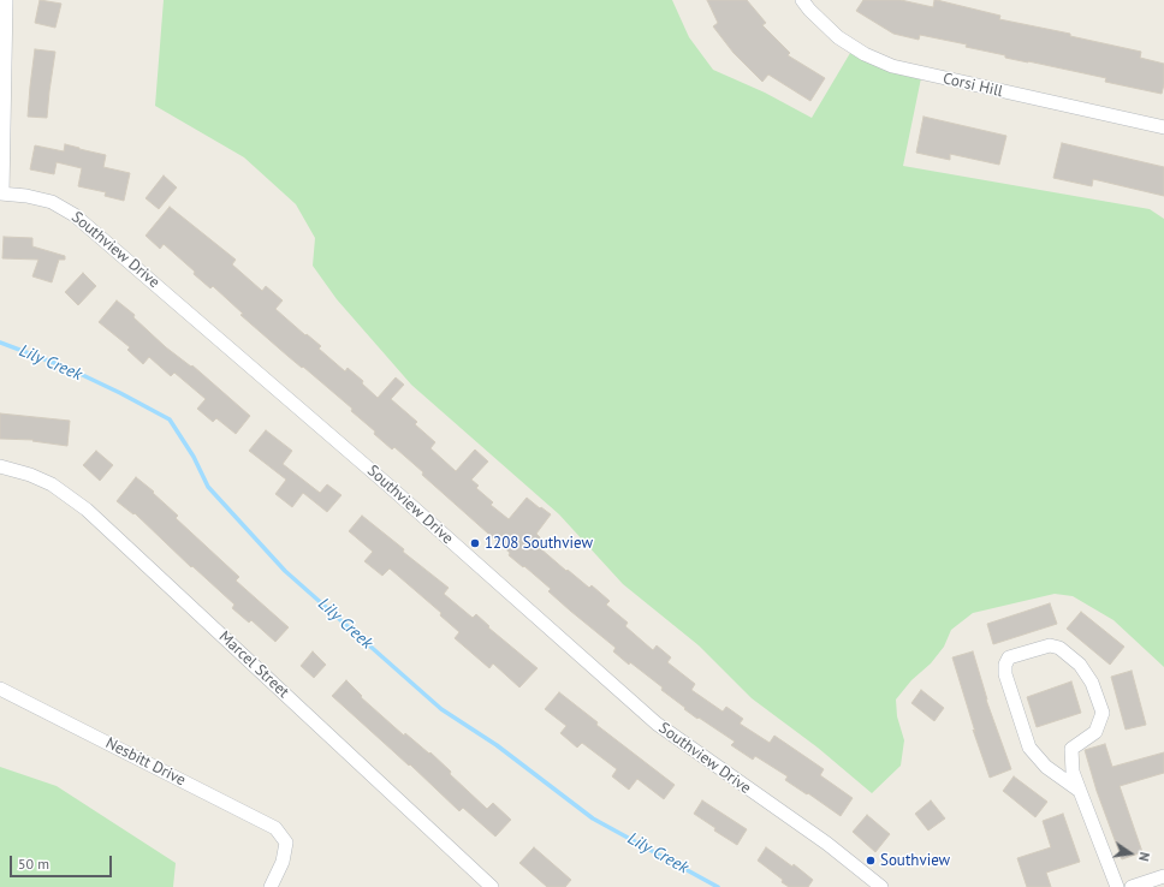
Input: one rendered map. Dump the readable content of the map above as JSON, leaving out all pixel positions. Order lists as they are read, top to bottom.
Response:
{
  "streets": {
    "street": [
      "Corsi Hill",
      "Southview Drive",
      "Marcel Street",
      "Nesbitt Drive"
    ]
  },
  "water": ["Lily Creek"],
  "places": ["1208 Southview", "Southview"],
  "scale_bar": "50 m",
  "north": "right"
}
